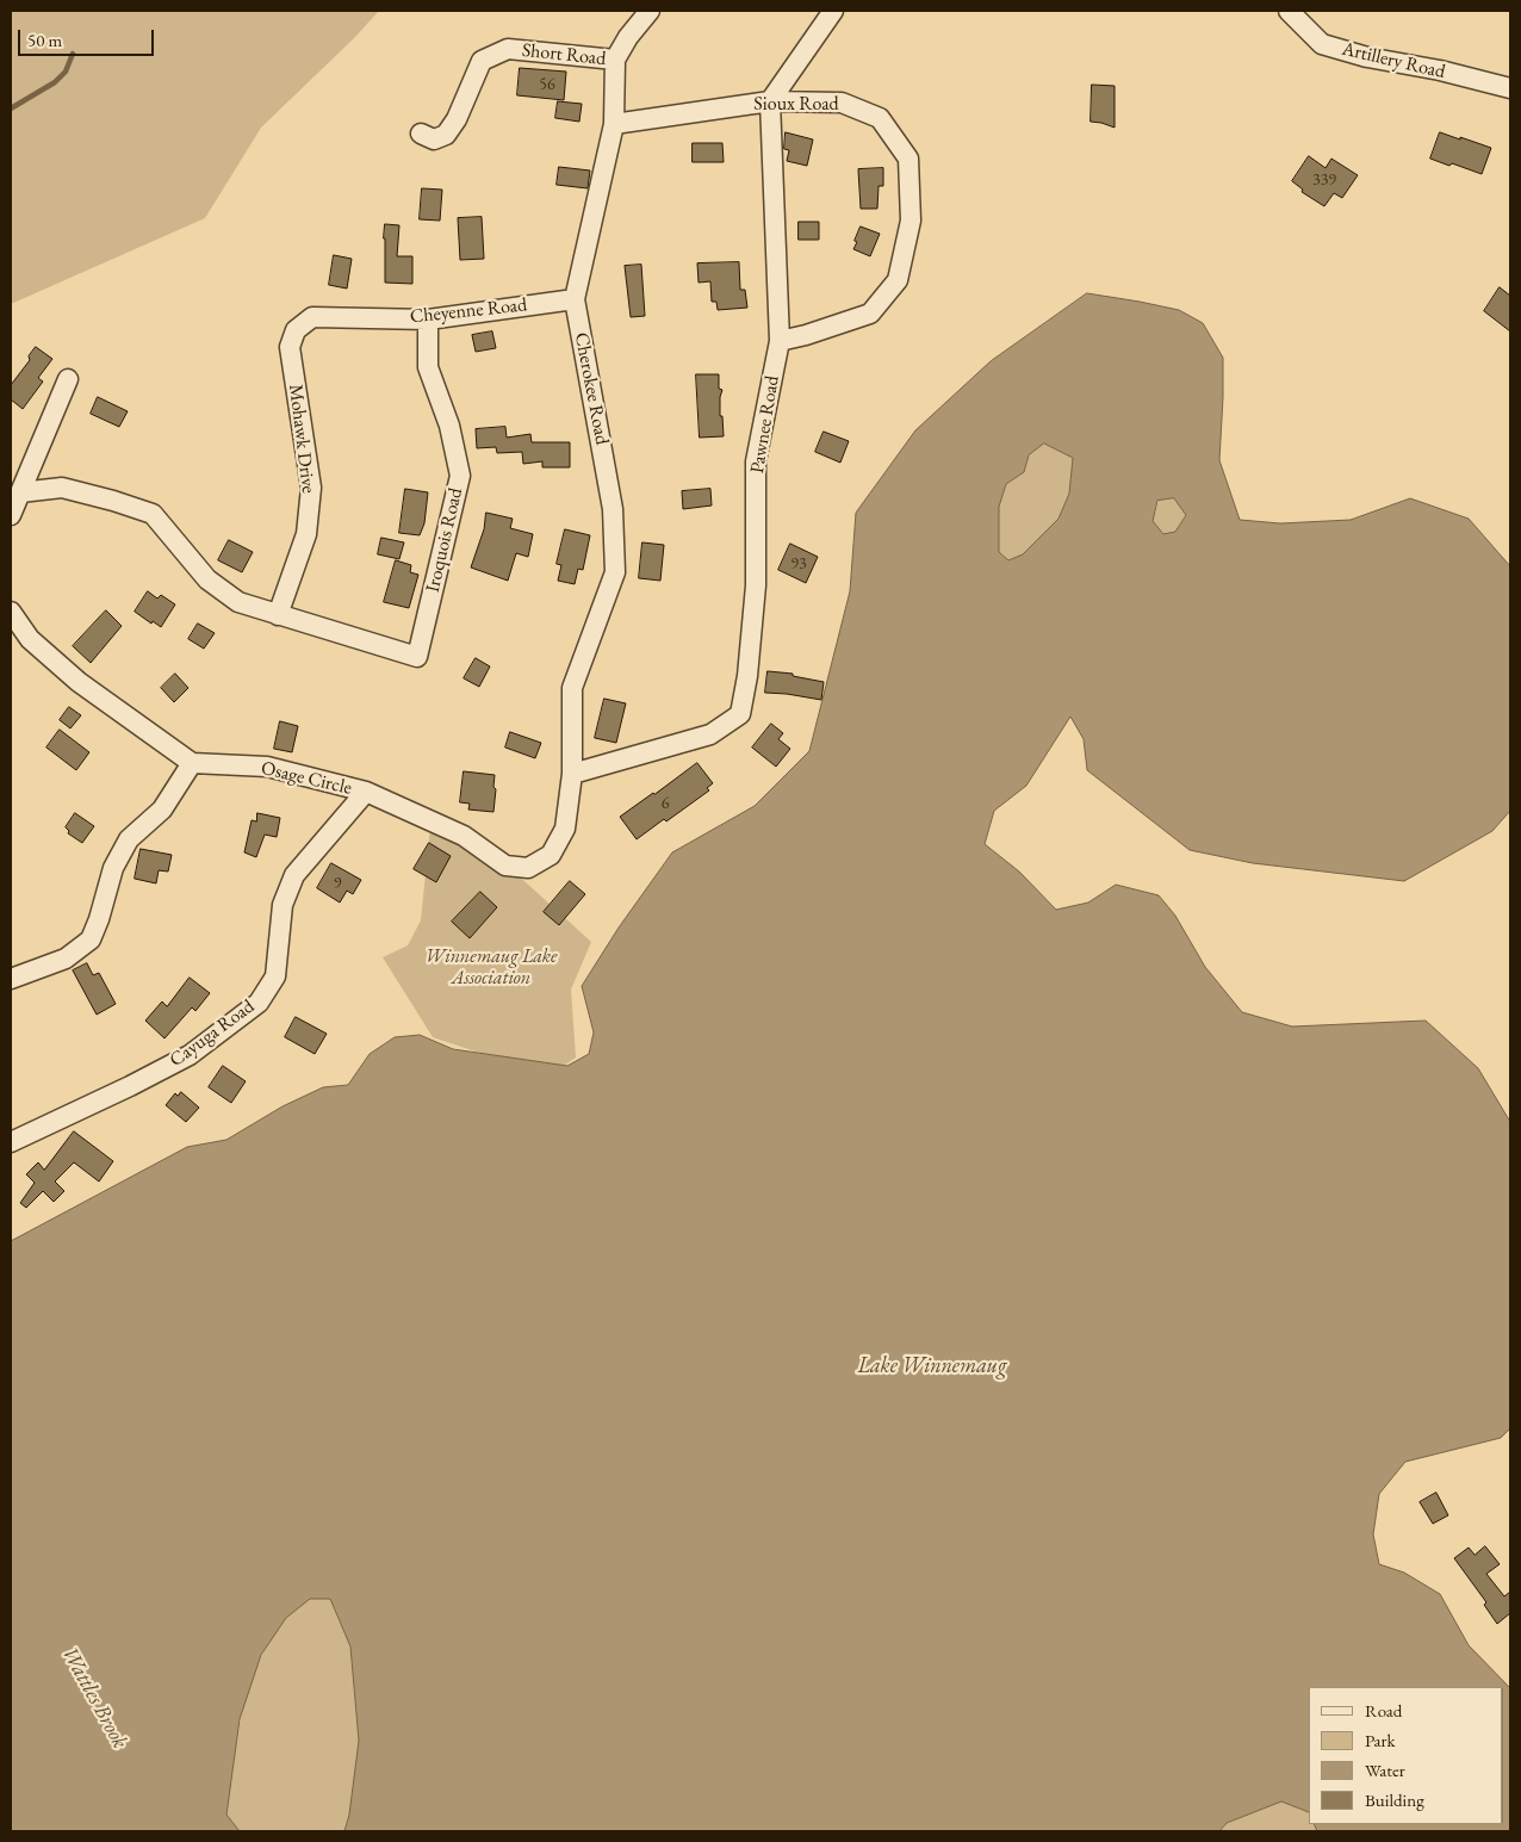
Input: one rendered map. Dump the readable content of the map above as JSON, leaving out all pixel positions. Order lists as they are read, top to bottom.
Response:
{
  "streets": {
    "street": [
      "Short Road",
      "Artillery Road",
      "Sioux Road",
      "Cheyenne Road",
      "Cherokee Road",
      "Pawnee Road",
      "Mohawk Drive",
      "Iroquois Road",
      "Osage Circle",
      "Cayuga Road"
    ]
  },
  "crossings": [
    ["Short Road", "Cherokee Road"],
    ["Sioux Road", "Cherokee Road"],
    ["Sioux Road", "Pawnee Road"],
    ["Cheyenne Road", "Cherokee Road"],
    ["Cheyenne Road", "Mohawk Drive"],
    ["Cheyenne Road", "Iroquois Road"],
    ["Cherokee Road", "Pawnee Road"],
    ["Cherokee Road", "Osage Circle"],
    ["Pawnee Road", "Osage Circle"],
    ["Mohawk Drive", "Iroquois Road"],
    ["Osage Circle", "Cayuga Road"]
  ],
  "water": ["Lake Winnemaug", "Wattles Brook"],
  "parks": ["Winnemaug Lake Association"],
  "house_numbers": [
    "56",
    "339",
    "93",
    "6",
    "9"
  ],
  "legend": [
    "Road",
    "Park",
    "Water",
    "Building"
  ],
  "scale_bar": "50 m"
}
